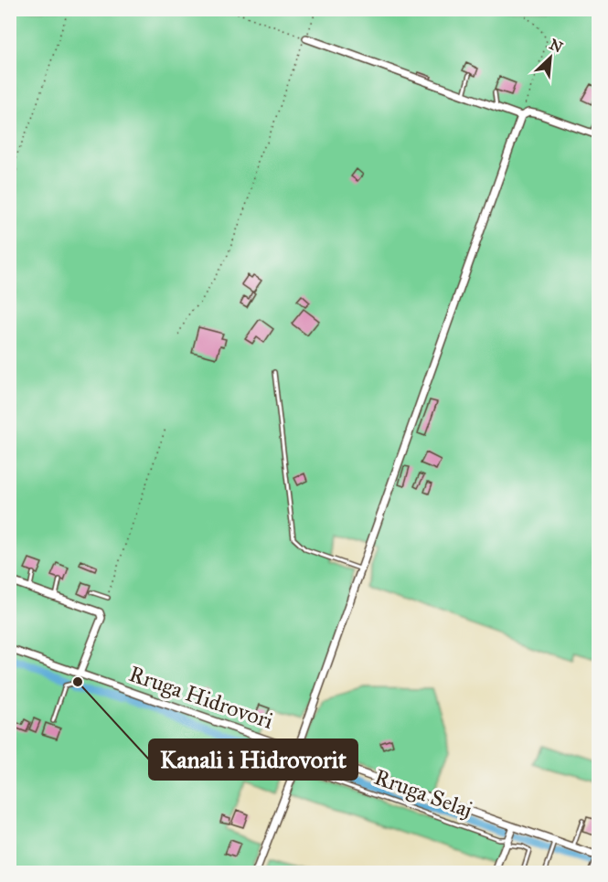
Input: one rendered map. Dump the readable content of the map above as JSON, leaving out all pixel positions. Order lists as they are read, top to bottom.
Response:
{
  "streets": {
    "street": ["Rruga Hidrovori"],
    "lane": ["Rruga Selaj"]
  },
  "places": ["Kanali i Hidrovorit"],
  "north": "top right"
}
